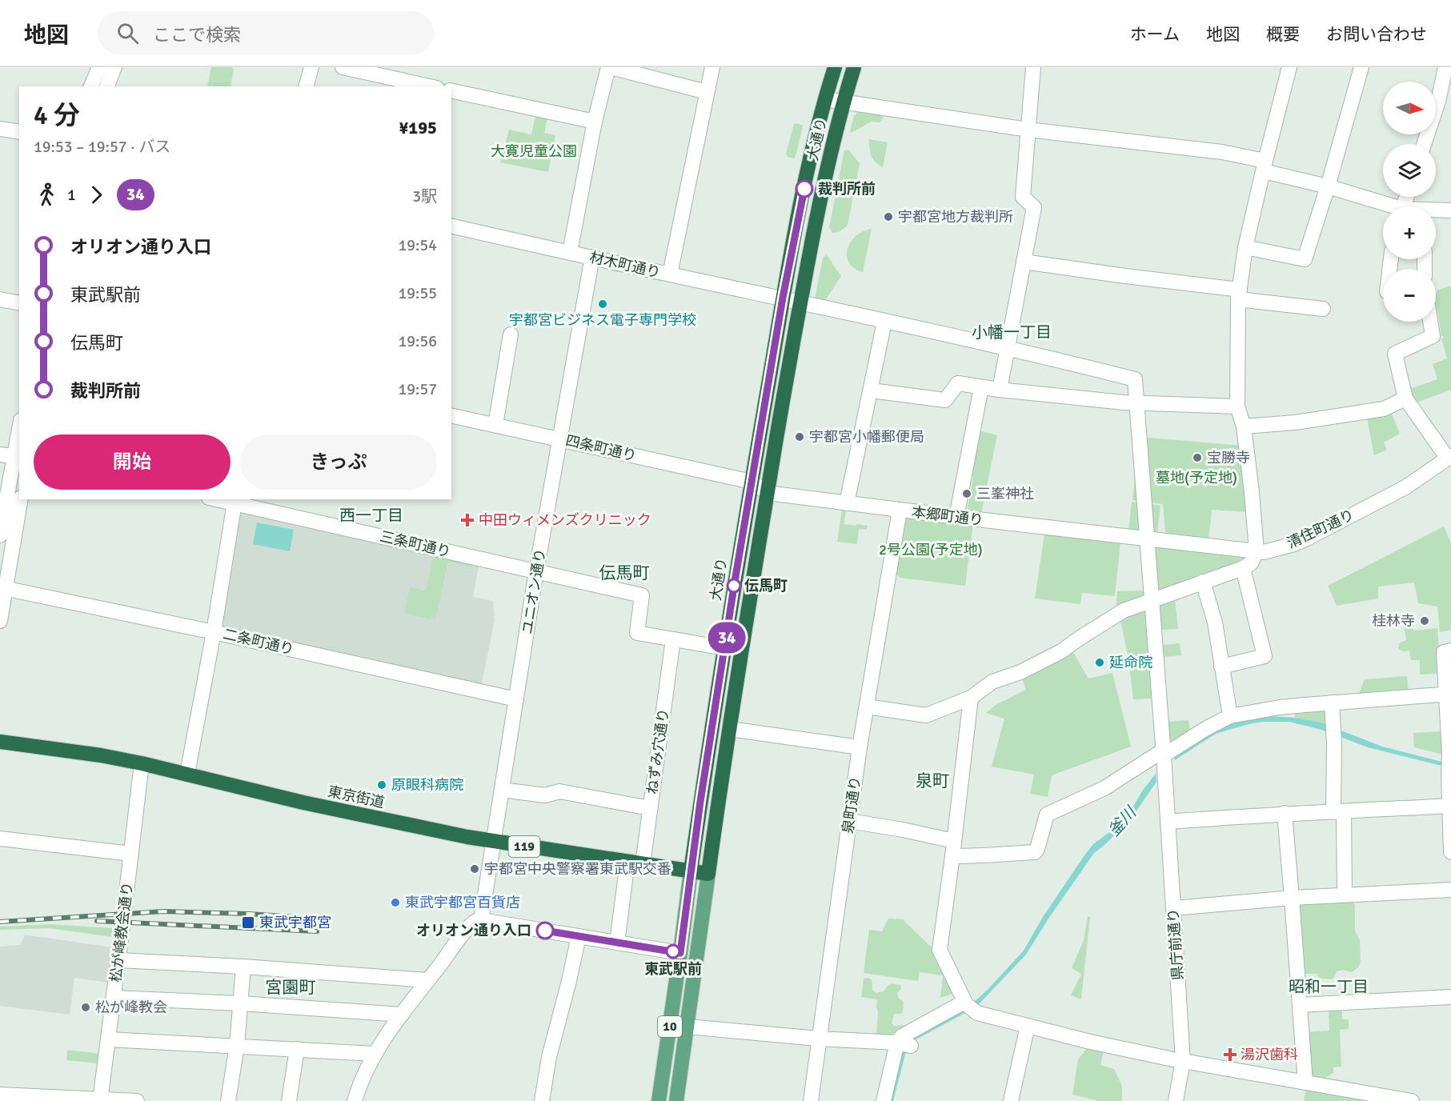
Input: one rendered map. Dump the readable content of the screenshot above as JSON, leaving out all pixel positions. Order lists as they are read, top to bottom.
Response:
{
  "streets": {
    "highway": ["大通り", "東京街道", "119"],
    "main road": ["10"],
    "street": [
      "材木町通り",
      "四条町通り",
      "本郷町通り",
      "清住町通り",
      "三条町通り",
      "ユニオン通り",
      "二条町通り",
      "ねずみ穴通り",
      "泉町通り",
      "松が峰教会通り",
      "県庁前通り"
    ]
  },
  "crossings": [
    ["大通り", "材木町通り"],
    ["大通り", "四条町通り"],
    ["大通り", "本郷町通り"],
    ["大通り", "東京街道"],
    ["材木町通り", "本郷町通り"],
    ["材木町通り", "清住町通り"],
    ["材木町通り", "ユニオン通り"],
    ["四条町通り", "本郷町通り"],
    ["四条町通り", "ユニオン通り"],
    ["本郷町通り", "清住町通り"],
    ["本郷町通り", "泉町通り"],
    ["三条町通り", "ユニオン通り"],
    ["三条町通り", "ねずみ穴通り"],
    ["ユニオン通り", "二条町通り"],
    ["ユニオン通り", "東京街道"],
    ["ねずみ穴通り", "東京街道"],
    ["東京街道", "松が峰教会通り"]
  ],
  "districts": [
    "小幡一丁目",
    "西一丁目",
    "伝馬町",
    "泉町",
    "昭和一丁目",
    "宮園町"
  ],
  "water": ["釜川"],
  "parks": ["大寛児童公園", "墓地(予定地)", "2号公園(予定地)"],
  "places": {
    "other": [
      "裁判所前",
      "宇都宮地方裁判所",
      "宇都宮ビジネス電子専門学校",
      "宇都宮小幡郵便局",
      "宝勝寺",
      "三峯神社",
      "伝馬町",
      "桂林寺",
      "延命院",
      "原眼科病院",
      "宇都宮中央警察署東武駅交番",
      "東武宇都宮百貨店",
      "オリオン通り入口",
      "東武駅前",
      "松が峰教会"
    ],
    "health": ["中田ウィメンズクリニック", "湯沢歯科"],
    "transit": ["東武宇都宮"]
  },
  "lines": ["bus line 34"],
  "north": "right",
  "page": {
    "header": "地図",
    "search": "ここで検索",
    "nav": [
      "ホーム",
      "地図",
      "概要",
      "お問い合わせ"
    ],
    "on_map": "34",
    "map_buttons": ["+", "−"],
    "heading": ["4 分", "19:53 – 19:57 · バス", "¥195"],
    "legs": ["1", "34", "3駅"],
    "list": [
      {
        "name": "オリオン通り入口",
        "value": "19:54"
      },
      {
        "name": "東武駅前",
        "value": "19:55"
      },
      {
        "name": "伝馬町",
        "value": "19:56"
      },
      {
        "name": "裁判所前",
        "value": "19:57"
      }
    ],
    "buttons": ["開始", "きっぷ"]
  }
}
